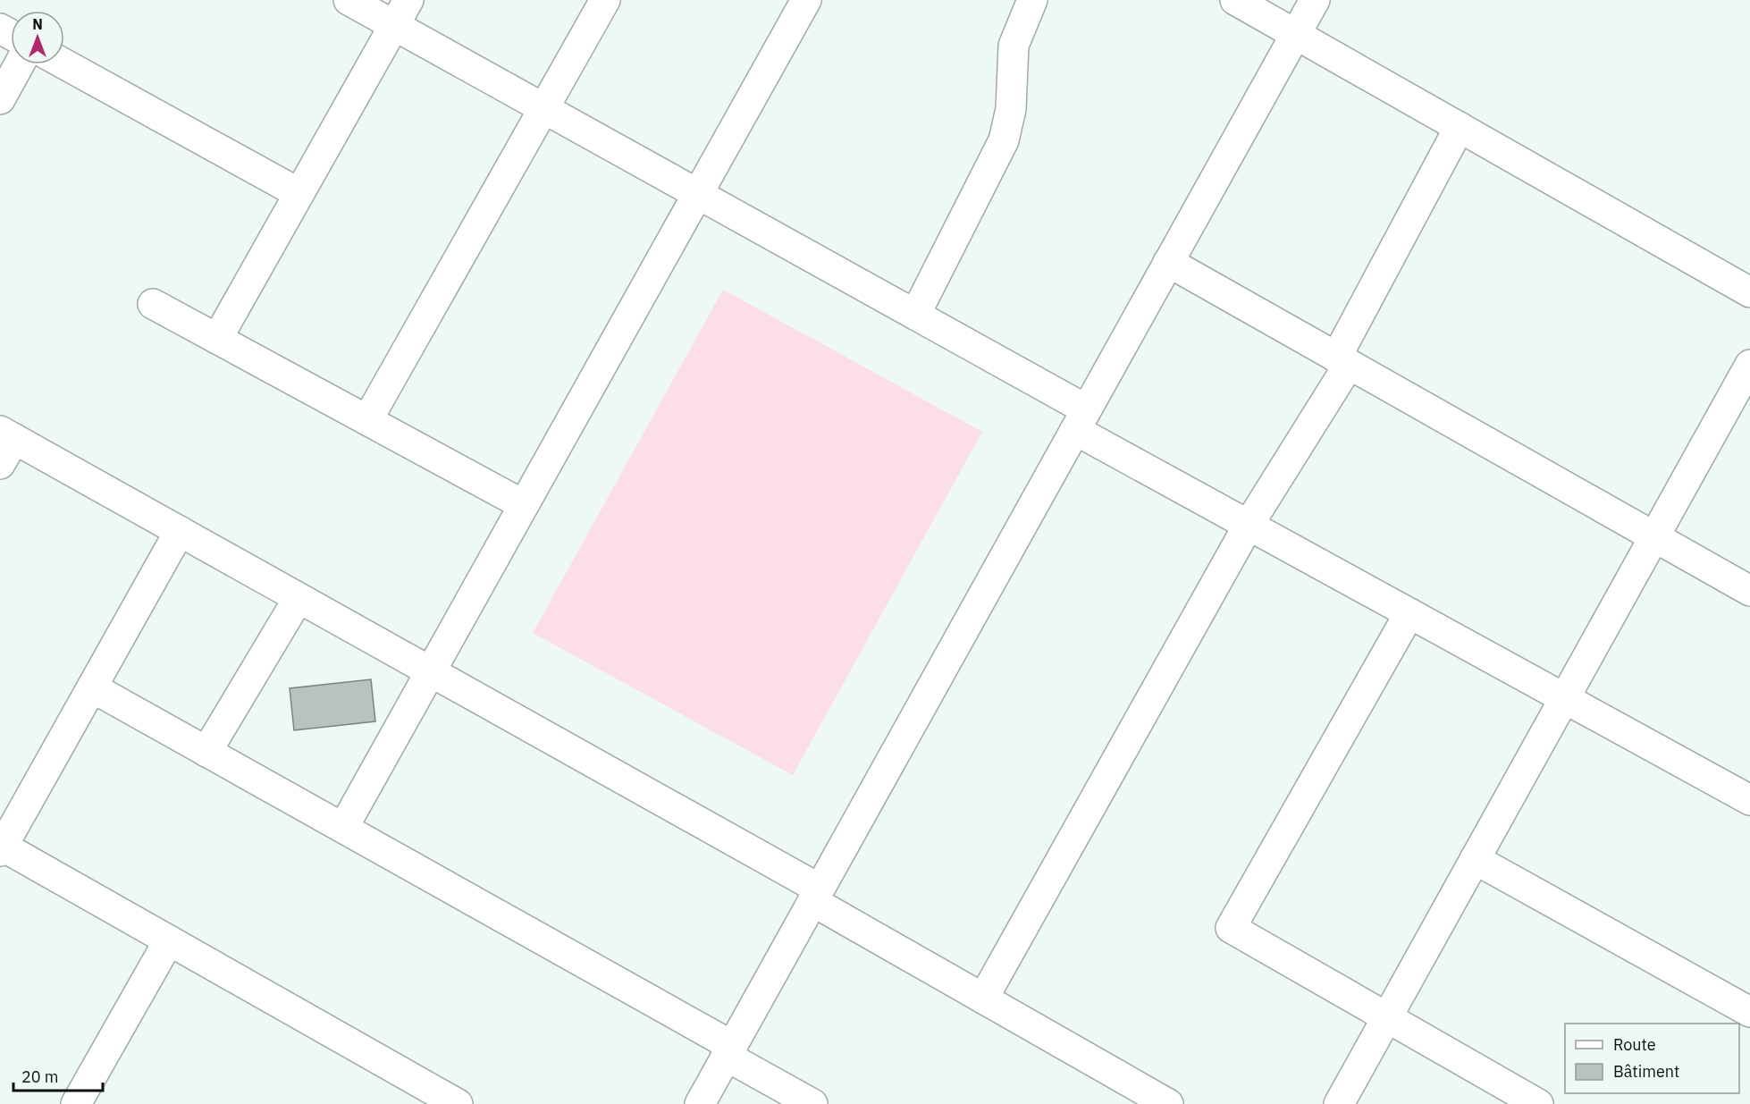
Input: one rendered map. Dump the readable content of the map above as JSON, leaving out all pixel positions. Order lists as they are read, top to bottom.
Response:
{
  "legend": ["Route", "Bâtiment"],
  "scale_bar": "20 m",
  "north": "top"
}
